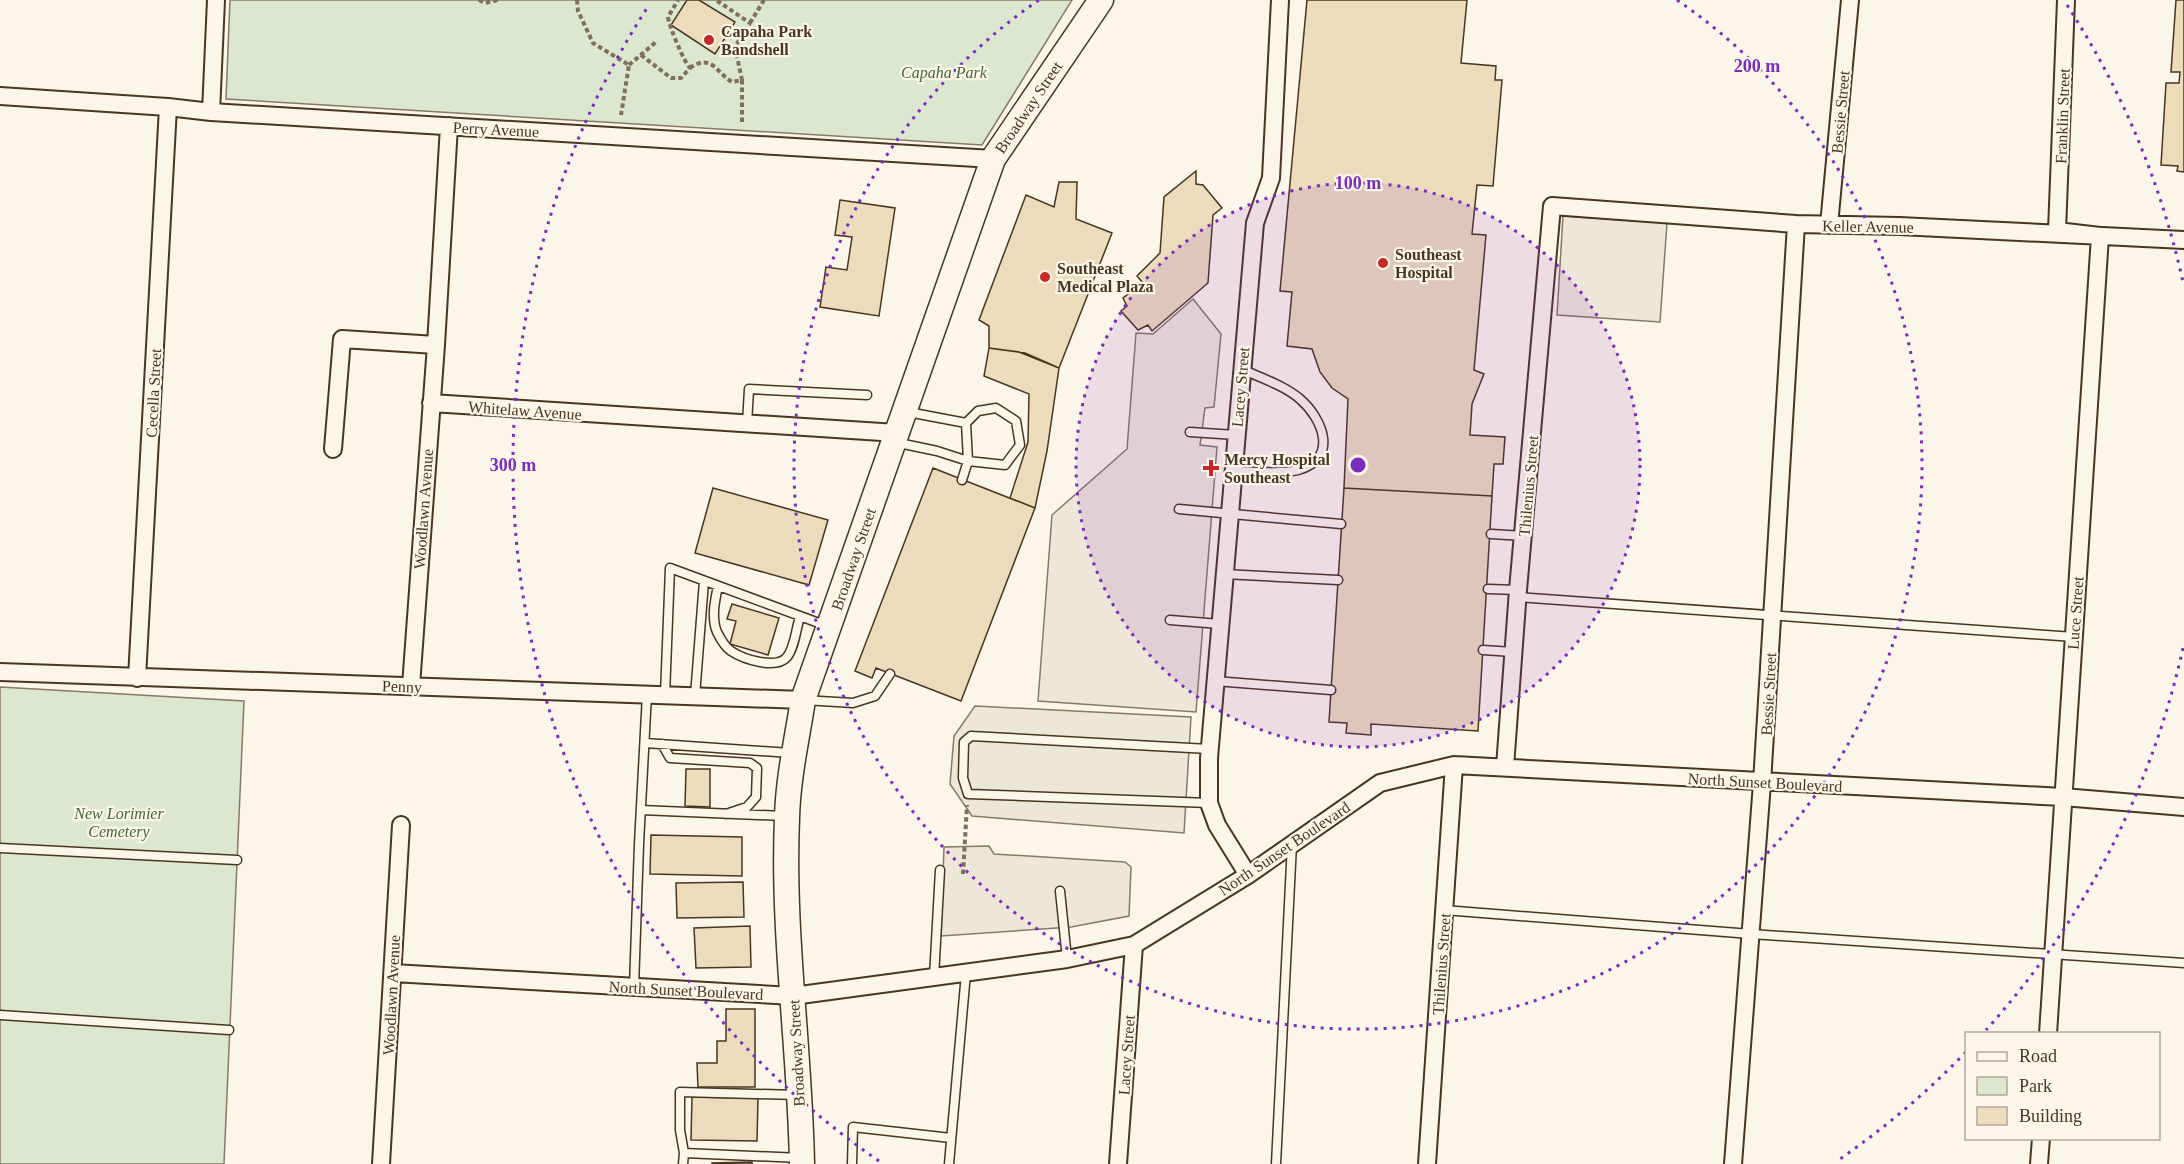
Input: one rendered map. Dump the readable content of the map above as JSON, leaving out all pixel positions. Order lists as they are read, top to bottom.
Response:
{
  "streets": {
    "main road": ["Broadway Street"],
    "street": [
      "Bessie Street",
      "Franklin Street",
      "Perry Avenue",
      "Keller Avenue",
      "Lacey Street",
      "Cecella Street",
      "Whitelaw Avenue",
      "Thilenius Street",
      "Woodlawn Avenue",
      "Luce Street",
      "Penny",
      "North Sunset Boulevard"
    ]
  },
  "crossings": [
    ["Broadway Street", "Perry Avenue"],
    ["Broadway Street", "Whitelaw Avenue"],
    ["Broadway Street", "Penny"],
    ["Broadway Street", "North Sunset Boulevard"],
    ["Bessie Street", "Keller Avenue"],
    ["Bessie Street", "North Sunset Boulevard"],
    ["Franklin Street", "Keller Avenue"],
    ["Franklin Street", "Luce Street"],
    ["Perry Avenue", "Cecella Street"],
    ["Keller Avenue", "Thilenius Street"],
    ["Keller Avenue", "Luce Street"],
    ["Lacey Street", "North Sunset Boulevard"],
    ["Cecella Street", "Penny"],
    ["Whitelaw Avenue", "Woodlawn Avenue"],
    ["Thilenius Street", "North Sunset Boulevard"],
    ["Woodlawn Avenue", "Penny"],
    ["Woodlawn Avenue", "North Sunset Boulevard"],
    ["Luce Street", "North Sunset Boulevard"]
  ],
  "parks": ["Capaha Park", "New Lorimier Cemetery"],
  "places": {
    "other": ["Capaha Park Bandshell", "Southeast Hospital", "Southeast Medical Plaza"],
    "health": ["Mercy Hospital Southeast"]
  },
  "legend": ["Road", "Park", "Building"],
  "rings": ["200 m", "100 m", "300 m"]
}
